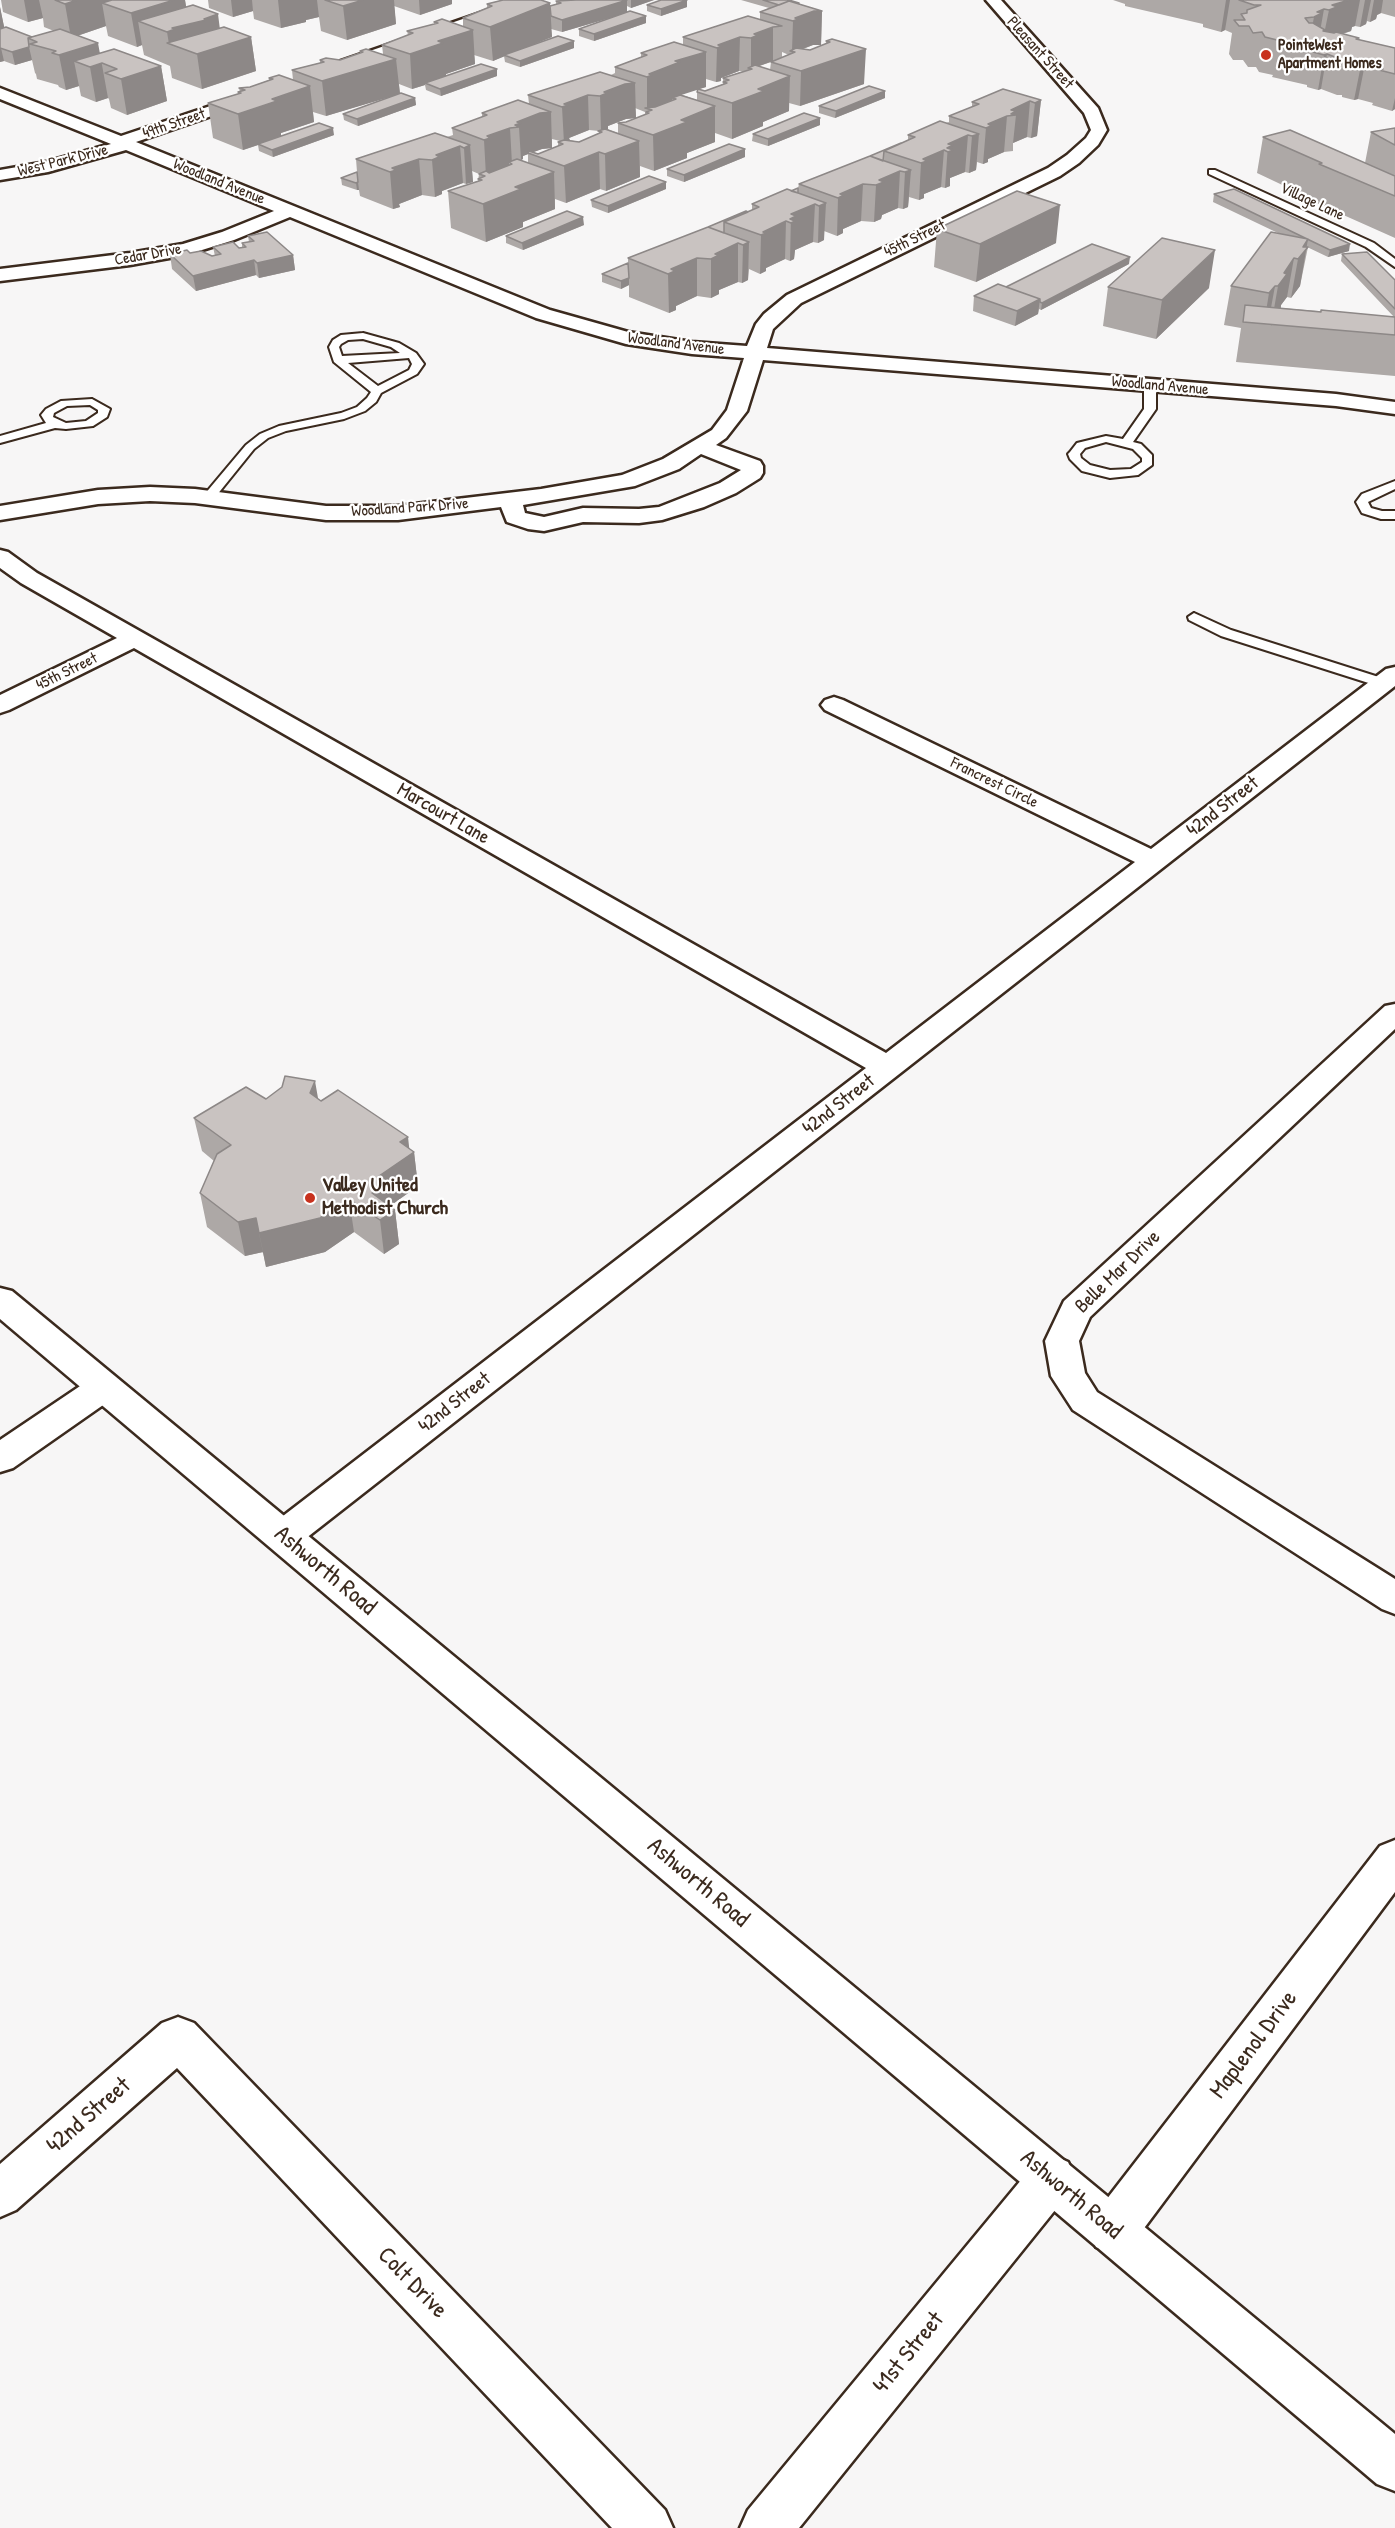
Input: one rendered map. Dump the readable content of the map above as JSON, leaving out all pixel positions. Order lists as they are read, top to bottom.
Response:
{
  "streets": {
    "street": [
      "Pleasant Street",
      "49th Street",
      "West Park Drive",
      "Woodland Avenue",
      "45th Street",
      "Cedar Drive",
      "Woodland Park Drive",
      "Francrest Circle",
      "42nd Street",
      "Marcourt Lane",
      "Belle Mar Drive",
      "Ashworth Road",
      "Maplenol Drive",
      "Colt Drive",
      "41st Street"
    ],
    "lane": ["Village Lane"]
  },
  "crossings": [
    ["Pleasant Street", "45th Street"],
    ["49th Street", "West Park Drive"],
    ["49th Street", "Woodland Avenue"],
    ["West Park Drive", "Woodland Avenue"],
    ["Woodland Avenue", "45th Street"],
    ["Woodland Avenue", "Cedar Drive"],
    ["Woodland Avenue", "Woodland Park Drive"],
    ["45th Street", "Woodland Park Drive"],
    ["45th Street", "Marcourt Lane"],
    ["Francrest Circle", "42nd Street"],
    ["42nd Street", "Marcourt Lane"],
    ["42nd Street", "Ashworth Road"],
    ["42nd Street", "Colt Drive"],
    ["Ashworth Road", "Maplenol Drive"],
    ["Ashworth Road", "41st Street"]
  ],
  "places": ["PointeWest Apartment Homes", "Valley United Methodist Church"]
}
